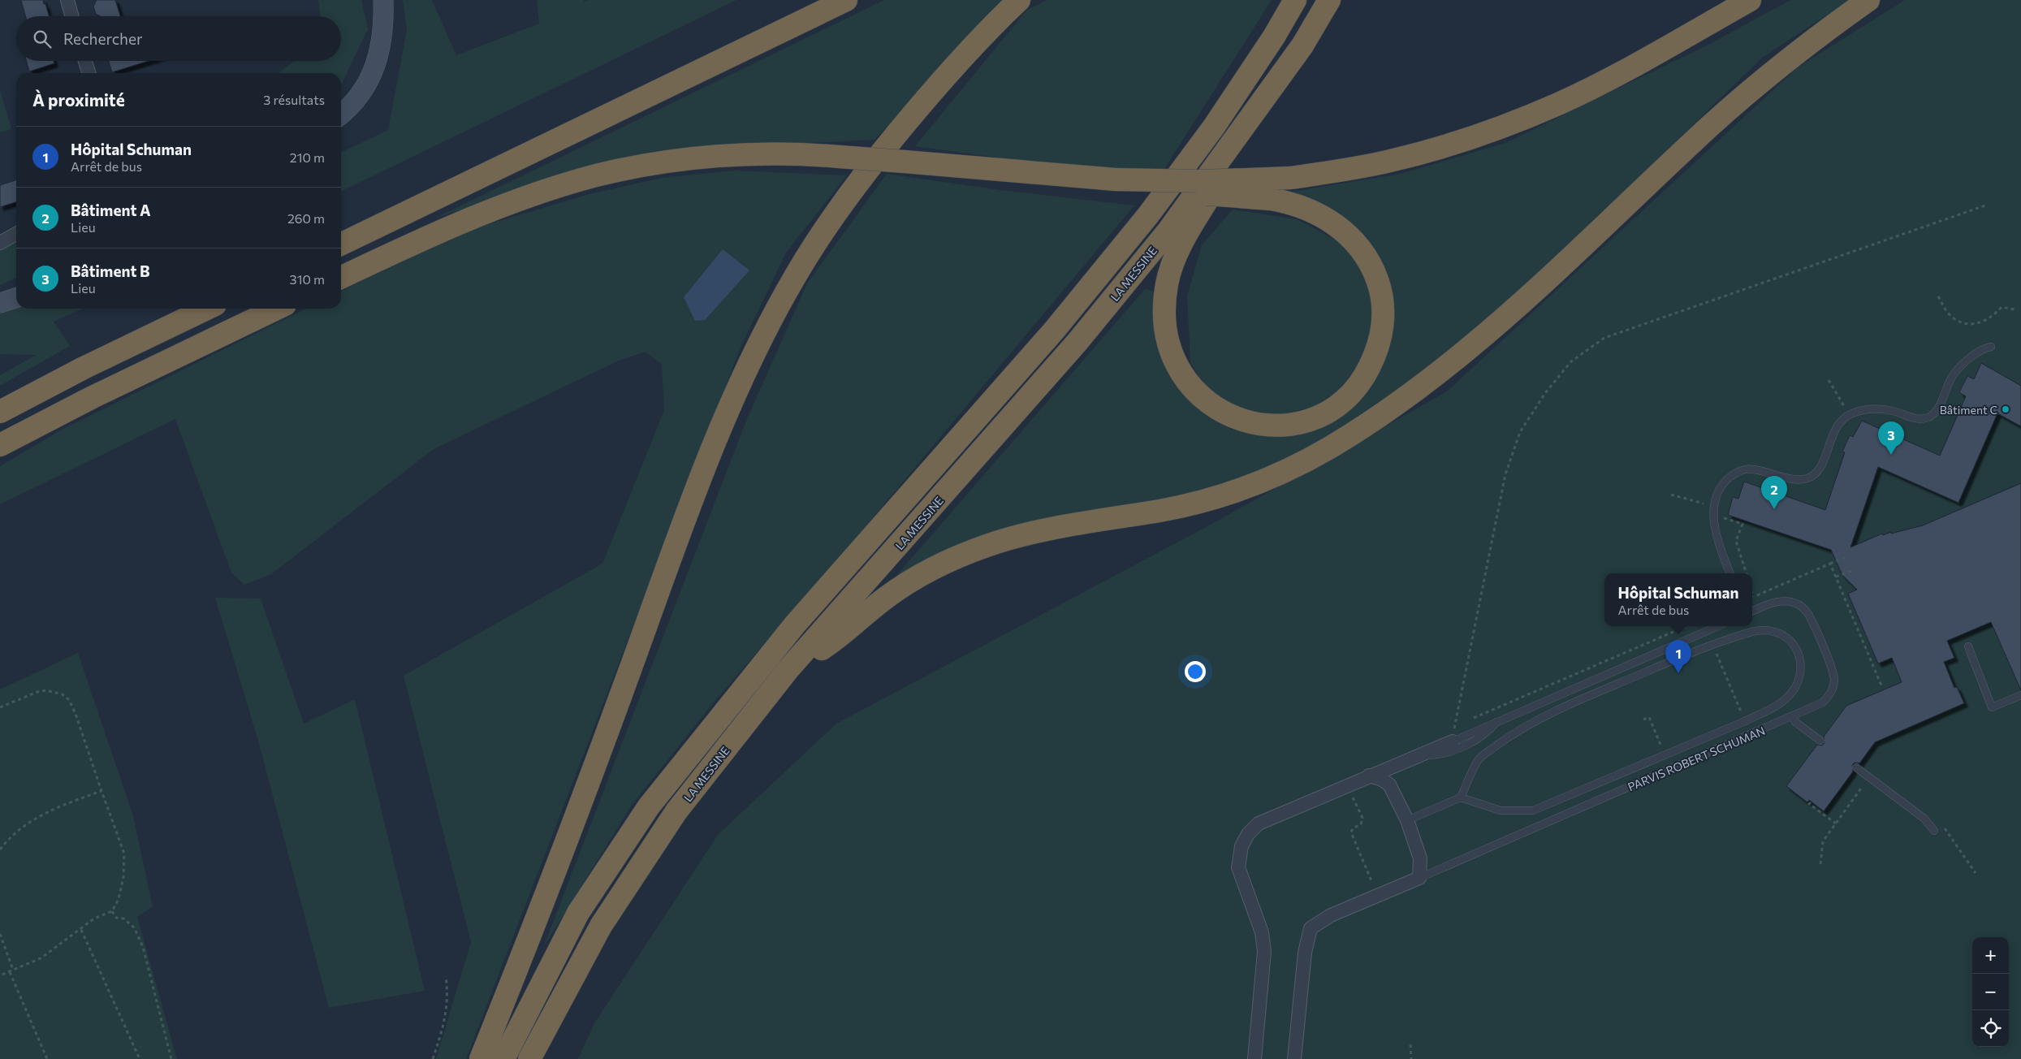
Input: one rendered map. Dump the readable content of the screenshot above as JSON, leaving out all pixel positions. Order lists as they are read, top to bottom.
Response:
{
  "streets": {
    "highway": ["LA MESSINE"],
    "lane": ["PARVIS ROBERT SCHUMAN"]
  },
  "places": ["Bâtiment C"],
  "page": {
    "search": "Rechercher",
    "heading": ["À proximité", "3 résultats"],
    "list": [
      {
        "mark": "1",
        "name": "Hôpital Schuman",
        "note": "Arrêt de bus",
        "value": "210 m"
      },
      {
        "mark": "2",
        "name": "Bâtiment A",
        "note": "Lieu",
        "value": "260 m"
      },
      {
        "mark": "3",
        "name": "Bâtiment B",
        "note": "Lieu",
        "value": "310 m"
      }
    ],
    "pins": ["3", "2", "1"],
    "popup": ["Hôpital Schuman", "Arrêt de bus"],
    "map_buttons": ["+", "−"]
  }
}
